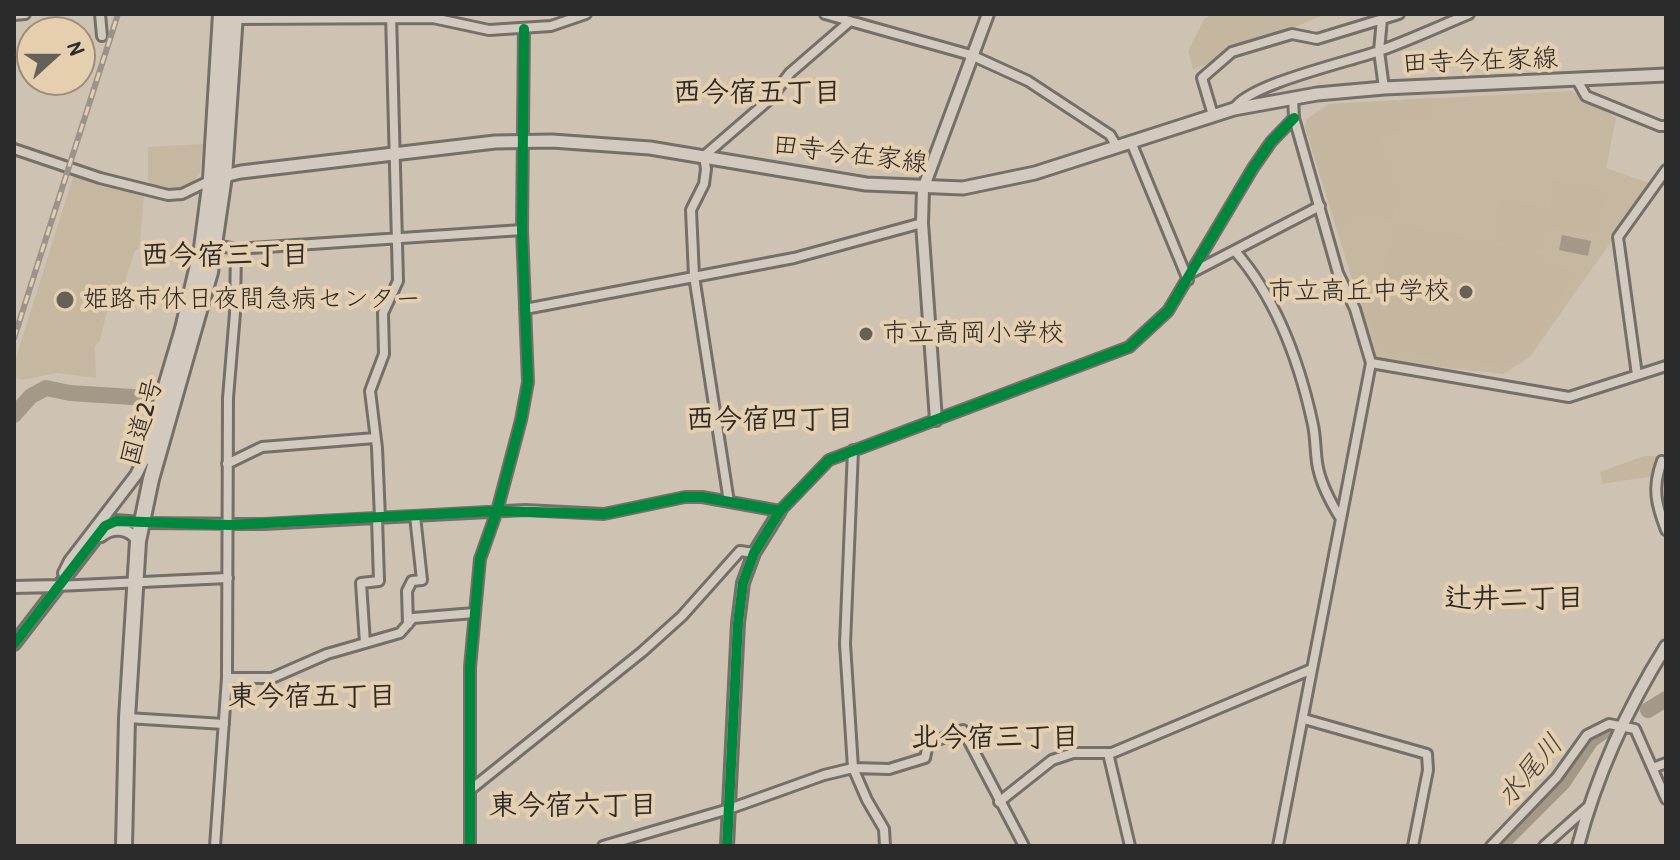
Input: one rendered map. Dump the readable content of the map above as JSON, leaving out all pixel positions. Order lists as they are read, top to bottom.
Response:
{
  "streets": {
    "highway": ["国道2号"],
    "main road": ["田寺今在家線"]
  },
  "crossings": [
    ["田寺今在家線", "国道2号"]
  ],
  "districts": [
    "西今宿五丁目",
    "西今宿三丁目",
    "西今宿四丁目",
    "辻井二丁目",
    "東今宿五丁目",
    "北今宿三丁目",
    "東今宿六丁目"
  ],
  "water": ["水尾川"],
  "places": ["市立高丘中学校", "姫路市休日夜間急病センター", "市立高岡小学校"],
  "north": "right"
}
